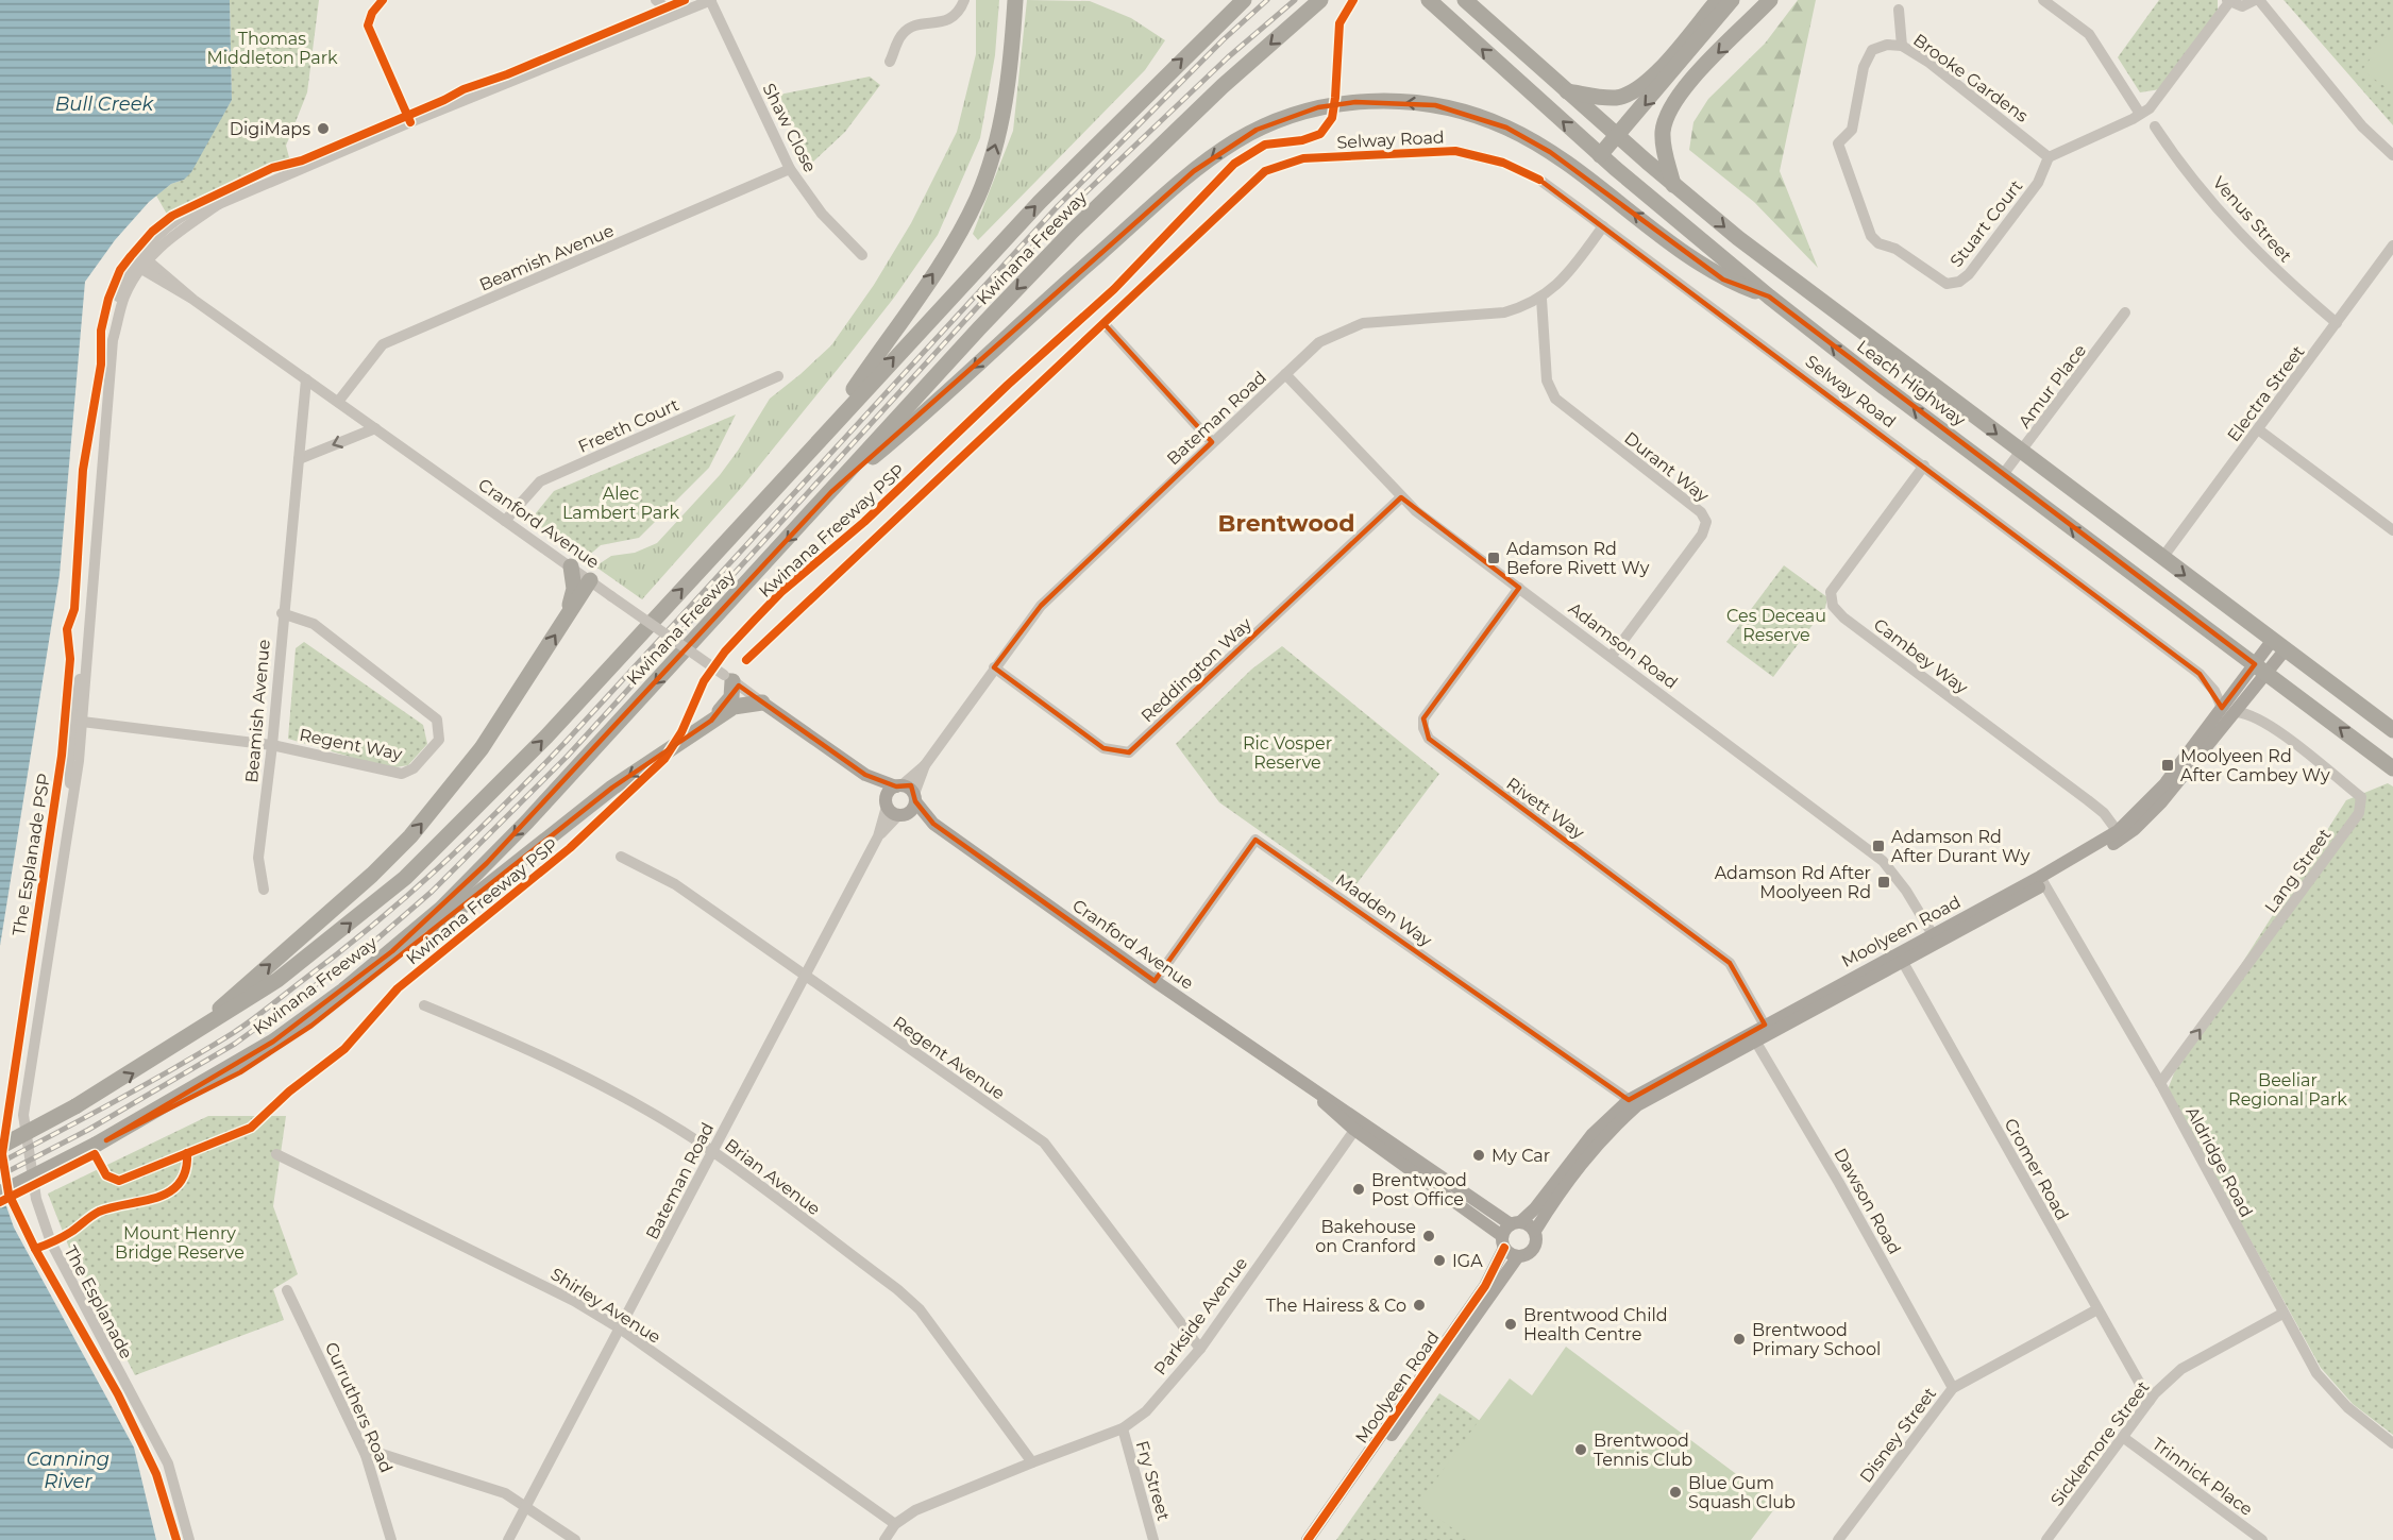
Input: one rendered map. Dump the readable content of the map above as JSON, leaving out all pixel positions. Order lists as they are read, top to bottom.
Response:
{
  "streets": {
    "highway": ["Kwinana Freeway", "Leach Highway"],
    "main road": ["Cranford Avenue", "Moolyeen Road"],
    "street": [
      "Brooke Gardens",
      "Shaw Close",
      "Selway Road",
      "Venus Street",
      "Stuart Court",
      "Beamish Avenue",
      "Amur Place",
      "Electra Street",
      "Bateman Road",
      "Freeth Court",
      "Durant Way",
      "Adamson Road",
      "Cambey Way",
      "Reddington Way",
      "Regent Way",
      "Rivett Way",
      "Lang Street",
      "Madden Way",
      "Regent Avenue",
      "Aldridge Road",
      "Cromer Road",
      "Brian Avenue",
      "Dawson Road",
      "The Esplanade",
      "Shirley Avenue",
      "Parkside Avenue",
      "Curruthers Road",
      "Disney Street",
      "Sicklemore Street",
      "Trinnick Place",
      "Fry Street"
    ],
    "cycle path": ["Kwinana Freeway PSP", "The Esplanade PSP"]
  },
  "crossings": [
    ["Brooke Gardens", "Stuart Court"],
    ["Shaw Close", "Beamish Avenue"],
    ["Shaw Close", "The Esplanade"],
    ["Selway Road", "Bateman Road"],
    ["Selway Road", "Cambey Way"],
    ["Selway Road", "Moolyeen Road"],
    ["Venus Street", "Electra Street"],
    ["Beamish Avenue", "Cranford Avenue"],
    ["Beamish Avenue", "Regent Way"],
    ["Leach Highway", "Amur Place"],
    ["Leach Highway", "Electra Street"],
    ["Leach Highway", "Moolyeen Road"],
    ["Bateman Road", "Durant Way"],
    ["Bateman Road", "Cranford Avenue"],
    ["Bateman Road", "Adamson Road"],
    ["Bateman Road", "Reddington Way"],
    ["Bateman Road", "Regent Avenue"],
    ["Bateman Road", "Brian Avenue"],
    ["Bateman Road", "Shirley Avenue"],
    ["Freeth Court", "Cranford Avenue"],
    ["Durant Way", "Adamson Road"],
    ["Cranford Avenue", "Madden Way"],
    ["Cranford Avenue", "Moolyeen Road"],
    ["Cranford Avenue", "The Esplanade"],
    ["Cranford Avenue", "Parkside Avenue"],
    ["Adamson Road", "Reddington Way"],
    ["Adamson Road", "Rivett Way"],
    ["Adamson Road", "Moolyeen Road"],
    ["Cambey Way", "Moolyeen Road"],
    ["Regent Way", "The Esplanade"],
    ["Rivett Way", "Moolyeen Road"],
    ["Lang Street", "Moolyeen Road"],
    ["Lang Street", "Aldridge Road"],
    ["Madden Way", "Moolyeen Road"],
    ["Moolyeen Road", "Aldridge Road"],
    ["Moolyeen Road", "Cromer Road"],
    ["Moolyeen Road", "Dawson Road"],
    ["Regent Avenue", "Parkside Avenue"],
    ["Aldridge Road", "Sicklemore Street"],
    ["Cromer Road", "Disney Street"],
    ["Cromer Road", "Sicklemore Street"],
    ["Brian Avenue", "Parkside Avenue"],
    ["Dawson Road", "Disney Street"],
    ["Shirley Avenue", "Parkside Avenue"],
    ["Parkside Avenue", "Fry Street"],
    ["Sicklemore Street", "Trinnick Place"]
  ],
  "districts": ["Brentwood"],
  "water": ["Bull Creek", "Canning River"],
  "parks": [
    "Thomas Middleton Park",
    "Alec Lambert Park",
    "Ces Deceau Reserve",
    "Ric Vosper Reserve",
    "Beeliar Regional Park",
    "Mount Henry Bridge Reserve"
  ],
  "places": {
    "other": [
      "DigiMaps",
      "My Car",
      "Brentwood Post Office",
      "Bakehouse on Cranford",
      "IGA",
      "The Hairess & Co",
      "Brentwood Child Health Centre",
      "Brentwood Primary School",
      "Brentwood Tennis Club",
      "Blue Gum Squash Club"
    ],
    "transit": [
      "Adamson Rd Before Rivett Wy",
      "Moolyeen Rd After Cambey Wy",
      "Adamson Rd After Durant Wy",
      "Adamson Rd After Moolyeen Rd"
    ]
  }
}
